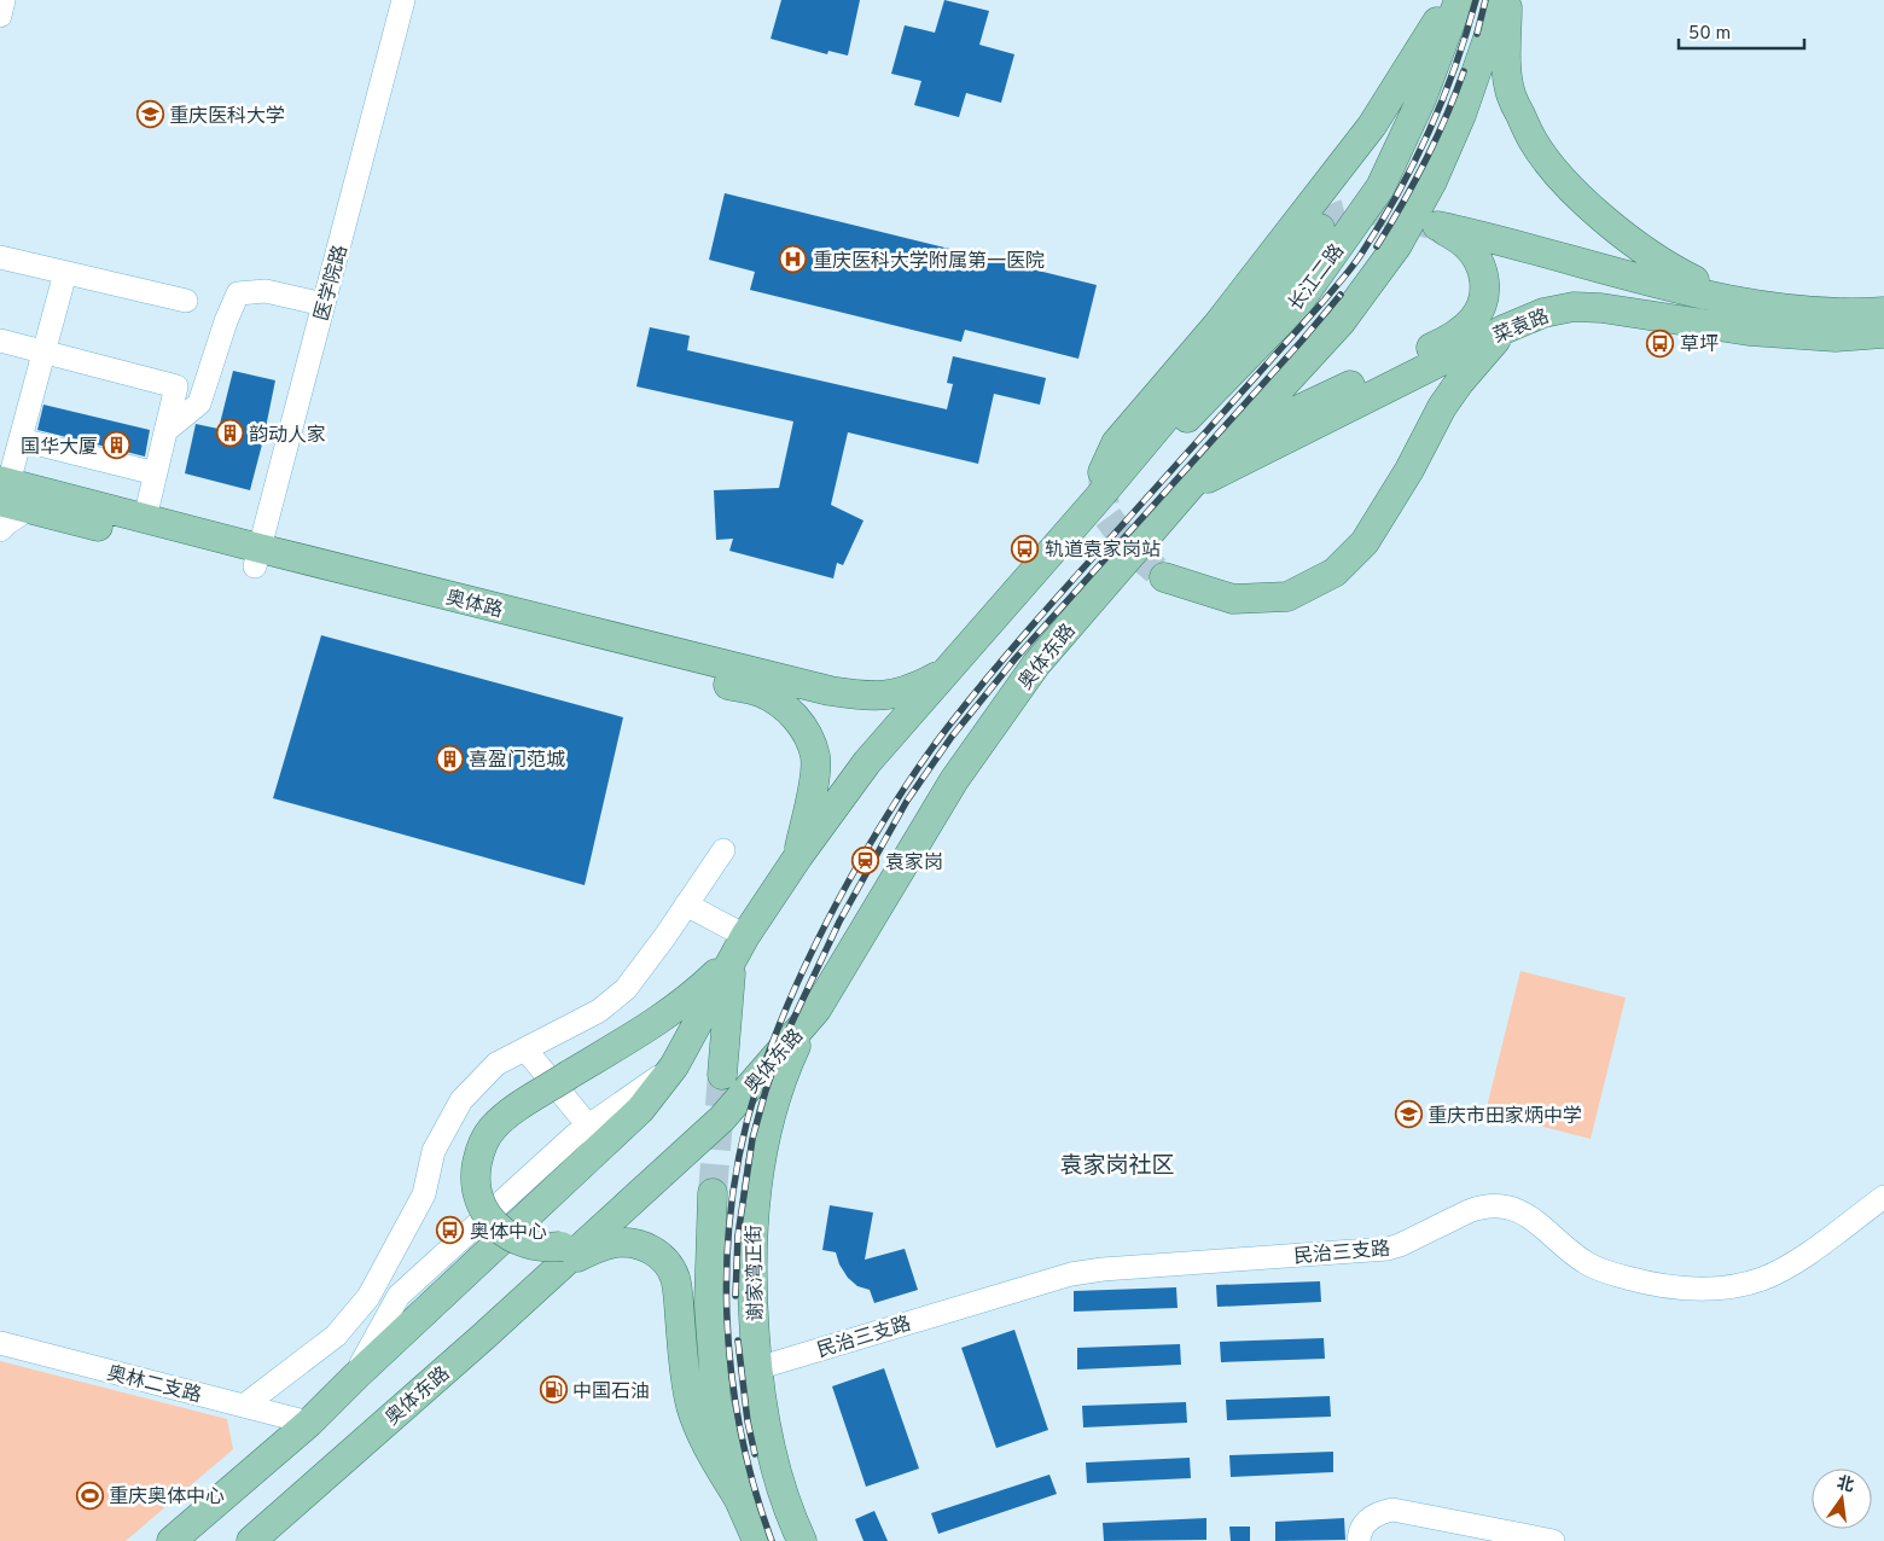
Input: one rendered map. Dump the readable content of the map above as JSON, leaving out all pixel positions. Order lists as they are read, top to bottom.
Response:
{
  "streets": {
    "main road": [
      "长江二路",
      "菜袁路",
      "奥体路",
      "奥体东路",
      "谢家湾正街"
    ],
    "street": ["医学院路", "民治三支路", "奥林二支路"]
  },
  "crossings": [
    ["医学院路", "奥体路"],
    ["菜袁路", "奥体东路"],
    ["奥体东路", "谢家湾正街"],
    ["民治三支路", "谢家湾正街"]
  ],
  "districts": ["袁家岗社区"],
  "places": {
    "school or university": ["重庆医科大学", "重庆市田家炳中学"],
    "hospital": ["重庆医科大学附属第一医院"],
    "bus stop": ["草坪", "轨道袁家岗站", "奥体中心"],
    "building": ["韵动人家", "国华大厦", "喜盈门·范城"],
    "station": ["袁家岗"],
    "fuel station": ["中国石油"],
    "sports": ["重庆奥体中心"]
  },
  "scale_bar": "50 m",
  "north": "top"
}
